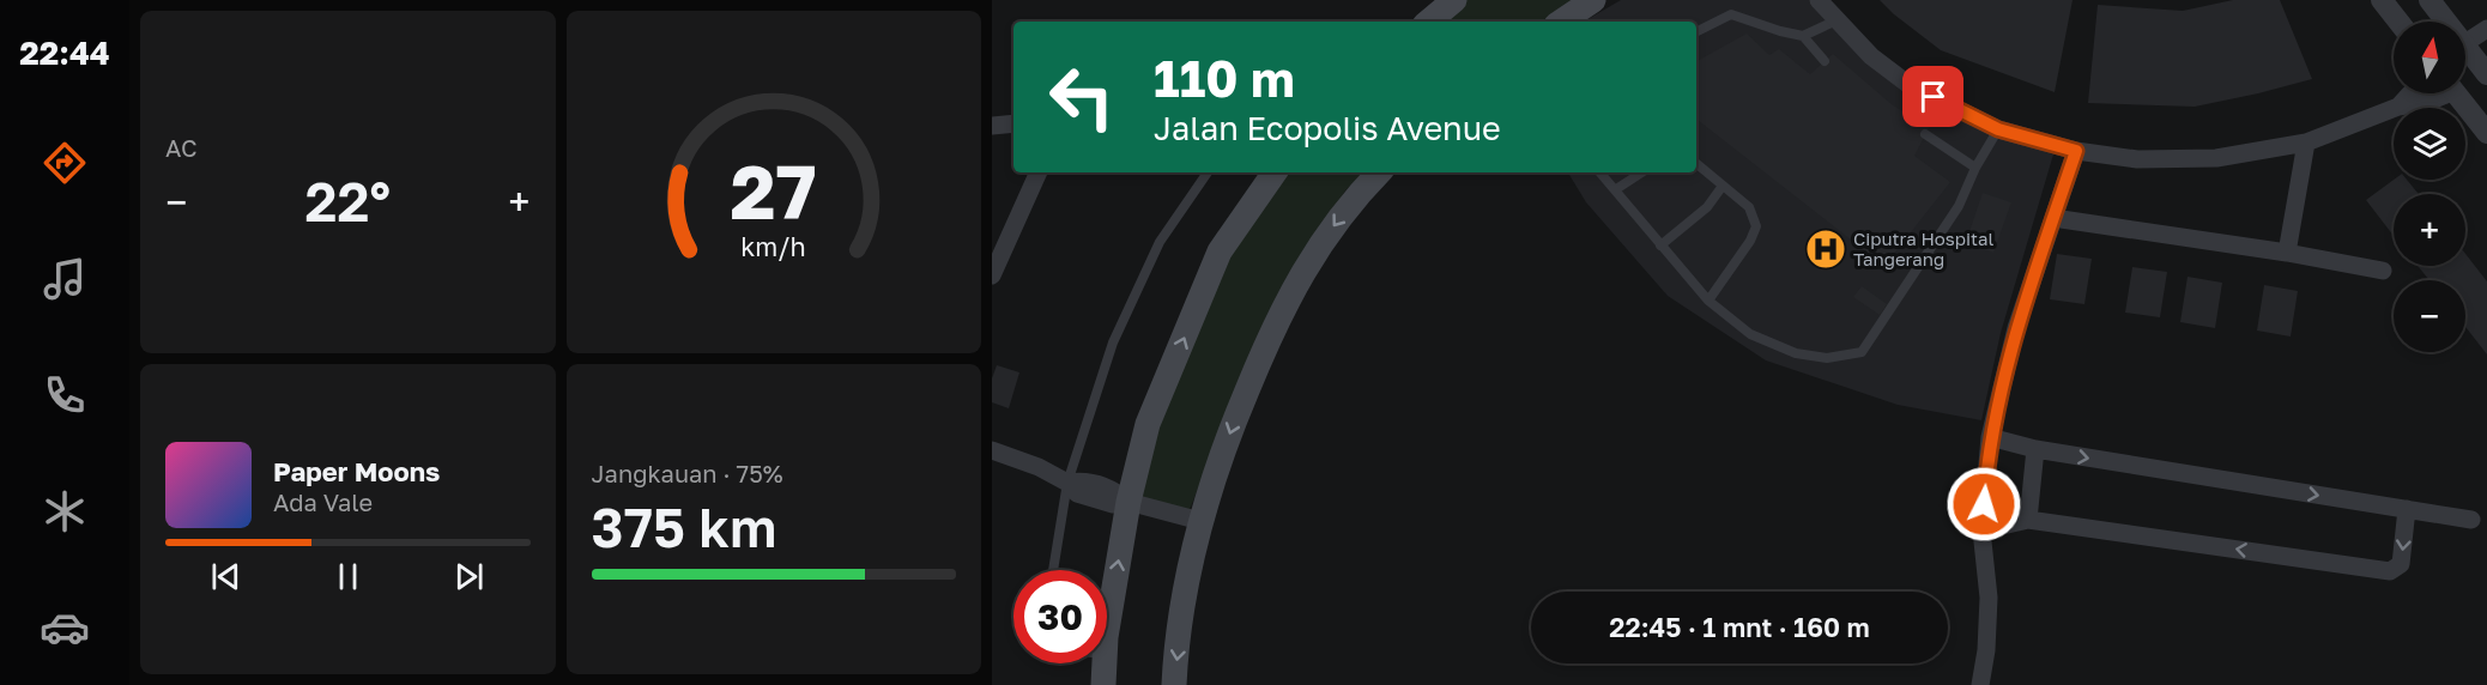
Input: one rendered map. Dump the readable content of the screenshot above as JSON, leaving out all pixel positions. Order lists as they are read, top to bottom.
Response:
{
  "places": {
    "hospital": ["Ciputra Hospital Tangerang"]
  },
  "north": "top",
  "page": {
    "tabs": "22:44",
    "tile": [
      "AC",
      ["Jangkauan · 75%", "375 km"]
    ],
    "map_buttons": ["+", "−"],
    "turn": ["110 m", "Jalan Ecopolis Avenue"],
    "heat": ["−", "22°", "+"],
    "song": ["Paper Moons", "Ada Vale"],
    "limit": "30",
    "trip": "22:45 · 1 mnt · 160 m",
    "gauge": ["27", "km/h"]
  }
}
